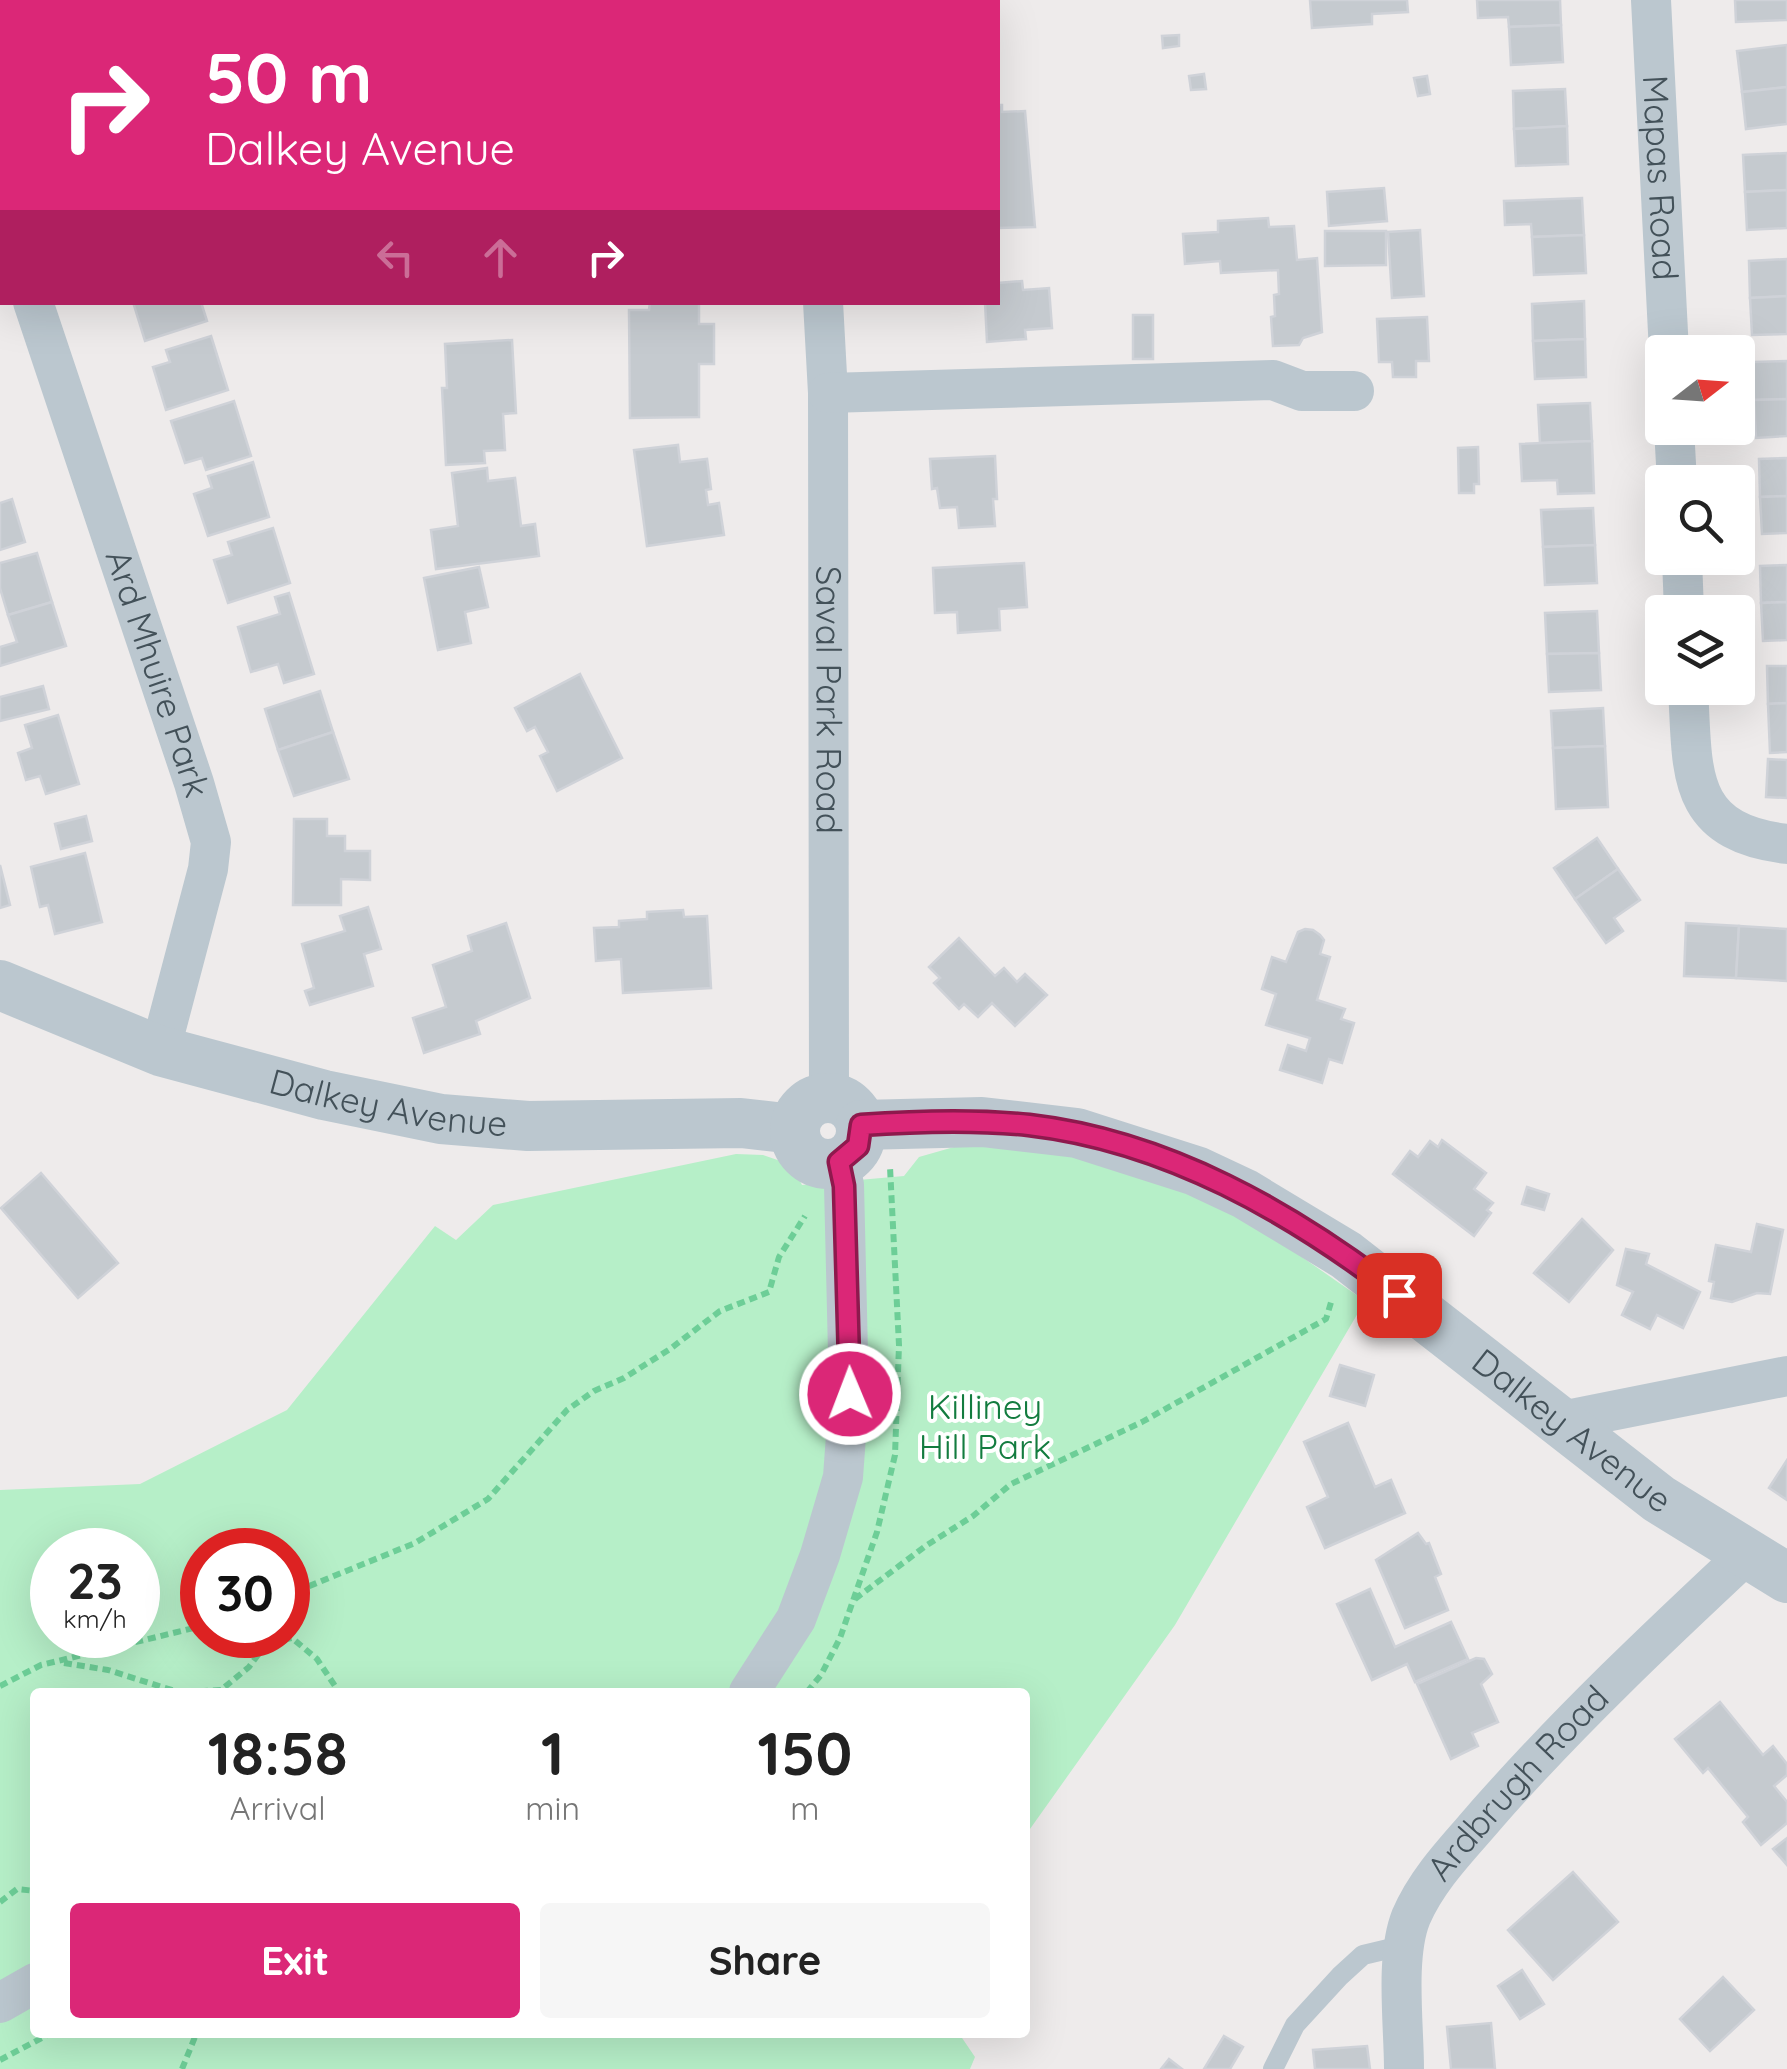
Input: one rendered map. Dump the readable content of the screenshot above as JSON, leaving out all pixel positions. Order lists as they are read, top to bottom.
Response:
{
  "streets": {
    "street": [
      "Mapas Road",
      "Ard Mhuire Park",
      "Saval Park Road",
      "Dalkey Avenue",
      "Ardbrugh Road"
    ]
  },
  "crossings": [
    ["Ard Mhuire Park", "Dalkey Avenue"],
    ["Saval Park Road", "Dalkey Avenue"],
    ["Dalkey Avenue", "Ardbrugh Road"]
  ],
  "parks": ["Killiney Hill Park"],
  "north": "right",
  "page": {
    "turn": ["50 m", "Dalkey Avenue"],
    "speed": "23 km/h",
    "limit": "30",
    "eta": [
      "18:58",
      "Arrival",
      "1",
      "min",
      "150",
      "m"
    ],
    "buttons": ["Exit", "Share"]
  }
}
